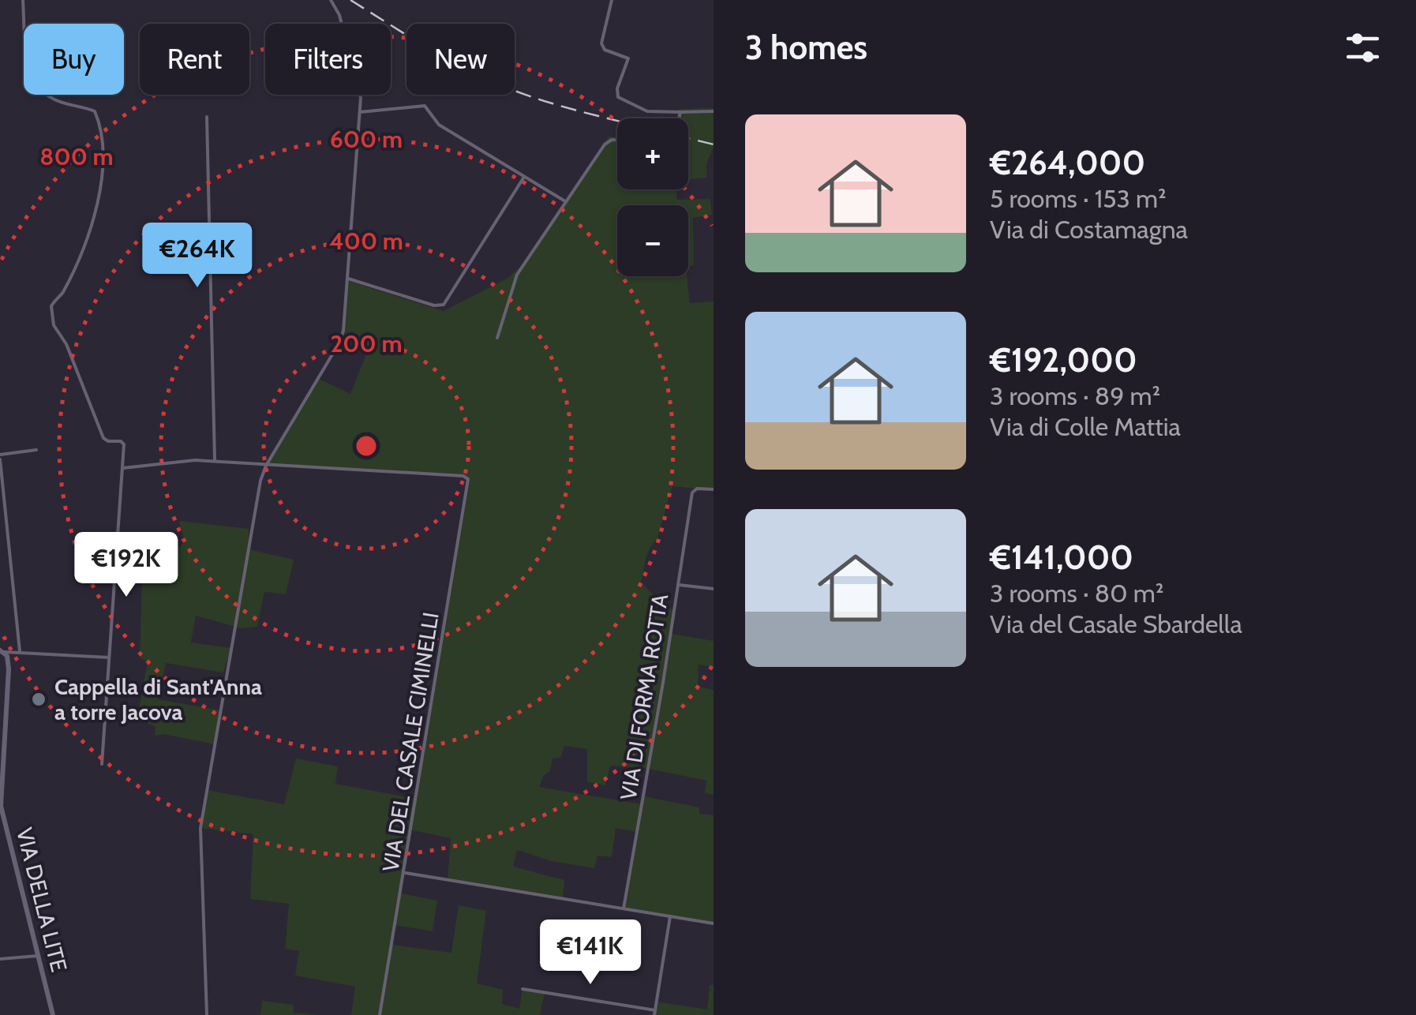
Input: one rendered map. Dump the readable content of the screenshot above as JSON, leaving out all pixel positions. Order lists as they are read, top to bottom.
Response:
{
  "streets": {
    "street": ["VIA DI FORMA ROTTA", "VIA DEL CASALE CIMINELLI", "VIA DELLA LITE"]
  },
  "places": ["Cappella di Sant'Anna a torre Jacova"],
  "page": {
    "heading": "3 homes",
    "chip": [
      "Buy",
      "Rent",
      "Filters",
      "New"
    ],
    "list": [
      {
        "name": "€264,000",
        "note": "5 rooms · 153 m² · Via di Costamagna"
      },
      {
        "name": "€192,000",
        "note": "3 rooms · 89 m² · Via di Colle Mattia"
      },
      {
        "name": "€141,000",
        "note": "3 rooms · 80 m² · Via del Casale Sbardella"
      }
    ],
    "map_buttons": ["+", "−"],
    "price": ["€264K", "€192K", "€141K"]
  },
  "rings": [
    "600 m",
    "800 m",
    "400 m",
    "200 m"
  ]
}
